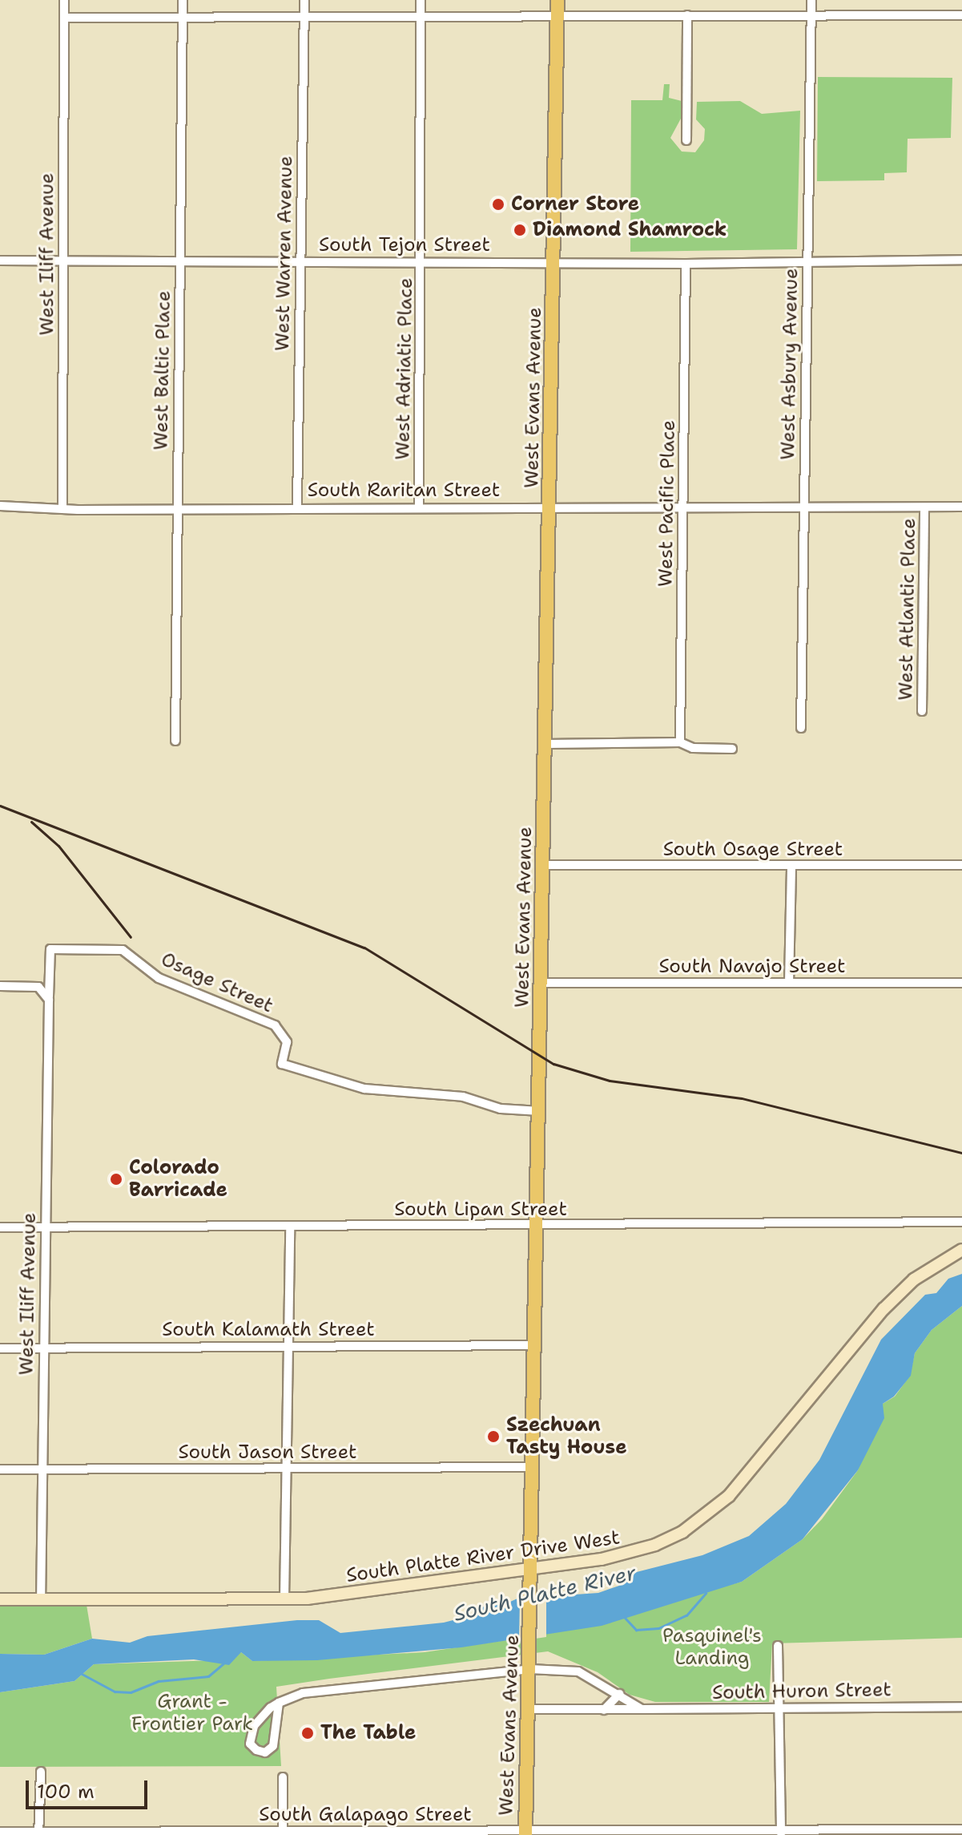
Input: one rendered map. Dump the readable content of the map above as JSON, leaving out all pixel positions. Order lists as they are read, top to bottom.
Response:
{
  "streets": {
    "main road": ["West Evans Avenue"],
    "street": [
      "South Tejon Street",
      "West Warren Avenue",
      "West Iliff Avenue",
      "West Asbury Avenue",
      "West Adriatic Place",
      "West Baltic Place",
      "South Raritan Street",
      "West Pacific Place",
      "West Atlantic Place",
      "South Osage Street",
      "South Navajo Street",
      "Osage Street",
      "South Lipan Street",
      "South Kalamath Street",
      "South Jason Street",
      "South Platte River Drive West",
      "South Huron Street",
      "South Galapago Street"
    ]
  },
  "crossings": [
    ["South Tejon Street", "West Warren Avenue"],
    ["South Tejon Street", "West Iliff Avenue"],
    ["South Tejon Street", "West Asbury Avenue"],
    ["South Tejon Street", "West Adriatic Place"],
    ["South Tejon Street", "West Baltic Place"],
    ["South Tejon Street", "West Evans Avenue"],
    ["South Tejon Street", "West Pacific Place"],
    ["West Warren Avenue", "South Raritan Street"],
    ["West Iliff Avenue", "South Raritan Street"],
    ["West Iliff Avenue", "Osage Street"],
    ["West Iliff Avenue", "South Lipan Street"],
    ["West Iliff Avenue", "South Kalamath Street"],
    ["West Iliff Avenue", "South Jason Street"],
    ["West Iliff Avenue", "South Platte River Drive West"],
    ["West Asbury Avenue", "South Raritan Street"],
    ["West Adriatic Place", "South Raritan Street"],
    ["West Baltic Place", "South Raritan Street"],
    ["West Evans Avenue", "South Raritan Street"],
    ["West Evans Avenue", "South Osage Street"],
    ["West Evans Avenue", "South Navajo Street"],
    ["West Evans Avenue", "Osage Street"],
    ["West Evans Avenue", "South Lipan Street"],
    ["West Evans Avenue", "South Kalamath Street"],
    ["West Evans Avenue", "South Jason Street"],
    ["West Evans Avenue", "South Platte River Drive West"],
    ["West Evans Avenue", "South Huron Street"],
    ["West Evans Avenue", "South Galapago Street"],
    ["South Raritan Street", "West Pacific Place"],
    ["South Raritan Street", "West Atlantic Place"]
  ],
  "water": ["South Platte River"],
  "parks": ["Pasquinel's Landing", "Grant - Frontier Park"],
  "places": [
    "Corner Store",
    "Diamond Shamrock",
    "Colorado Barricade",
    "Szechuan Tasty House",
    "The Table"
  ],
  "scale_bar": "100 m"
}
